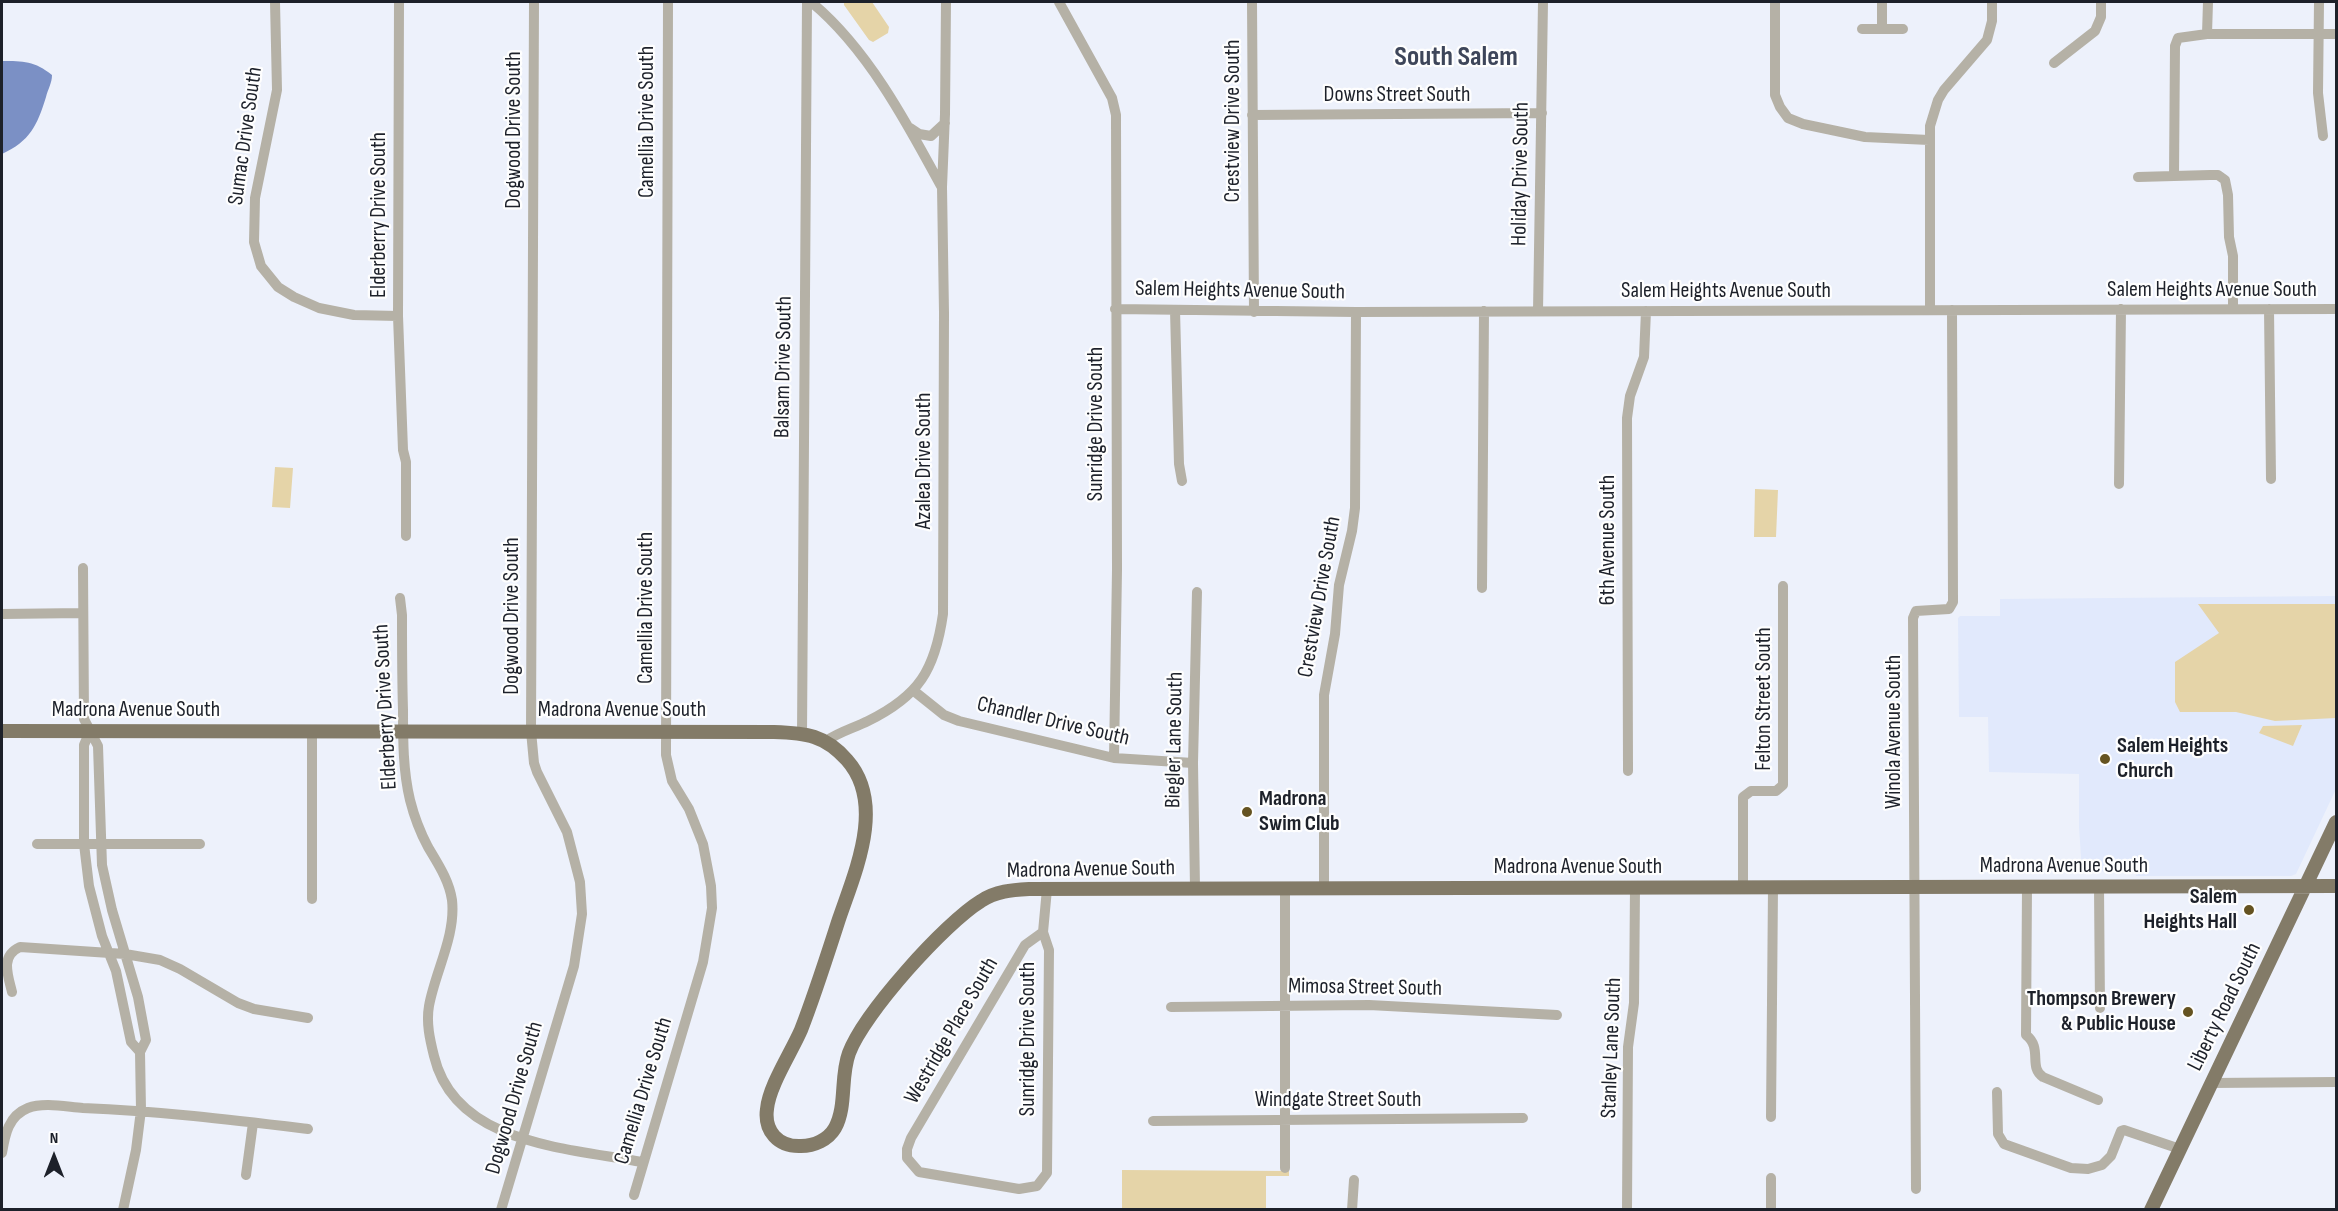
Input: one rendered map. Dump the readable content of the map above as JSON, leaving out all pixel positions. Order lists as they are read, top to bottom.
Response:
{
  "streets": {
    "main road": ["Madrona Avenue South", "Liberty Road South"],
    "street": [
      "Downs Street South",
      "Crestview Drive South",
      "Camellia Drive South",
      "Dogwood Drive South",
      "Sumac Drive South",
      "Holiday Drive South",
      "Elderberry Drive South",
      "Salem Heights Avenue South",
      "Balsam Drive South",
      "Sunridge Drive South",
      "Azalea Drive South",
      "6th Avenue South",
      "Felton Street South",
      "Chandler Drive South",
      "Winola Avenue South",
      "Biegler Lane South",
      "Mimosa Street South",
      "Westridge Place South",
      "Stanley Lane South",
      "Windgate Street South"
    ]
  },
  "crossings": [
    ["Downs Street South", "Crestview Drive South"],
    ["Downs Street South", "Holiday Drive South"],
    ["Crestview Drive South", "Salem Heights Avenue South"],
    ["Crestview Drive South", "Madrona Avenue South"],
    ["Camellia Drive South", "Elderberry Drive South"],
    ["Camellia Drive South", "Madrona Avenue South"],
    ["Dogwood Drive South", "Elderberry Drive South"],
    ["Dogwood Drive South", "Madrona Avenue South"],
    ["Sumac Drive South", "Elderberry Drive South"],
    ["Holiday Drive South", "Salem Heights Avenue South"],
    ["Elderberry Drive South", "Madrona Avenue South"],
    ["Salem Heights Avenue South", "Sunridge Drive South"],
    ["Salem Heights Avenue South", "6th Avenue South"],
    ["Salem Heights Avenue South", "Winola Avenue South"],
    ["Balsam Drive South", "Madrona Avenue South"],
    ["Sunridge Drive South", "Madrona Avenue South"],
    ["Sunridge Drive South", "Chandler Drive South"],
    ["Sunridge Drive South", "Westridge Place South"],
    ["Azalea Drive South", "Madrona Avenue South"],
    ["Azalea Drive South", "Chandler Drive South"],
    ["Felton Street South", "Madrona Avenue South"],
    ["Madrona Avenue South", "Winola Avenue South"],
    ["Madrona Avenue South", "Biegler Lane South"],
    ["Madrona Avenue South", "Liberty Road South"],
    ["Madrona Avenue South", "Stanley Lane South"],
    ["Chandler Drive South", "Biegler Lane South"]
  ],
  "districts": ["South Salem"],
  "places": [
    "Salem Heights Church",
    "Madrona Swim Club",
    "Salem Heights Hall",
    "Thompson Brewery & Public House"
  ],
  "north": "top"
}
